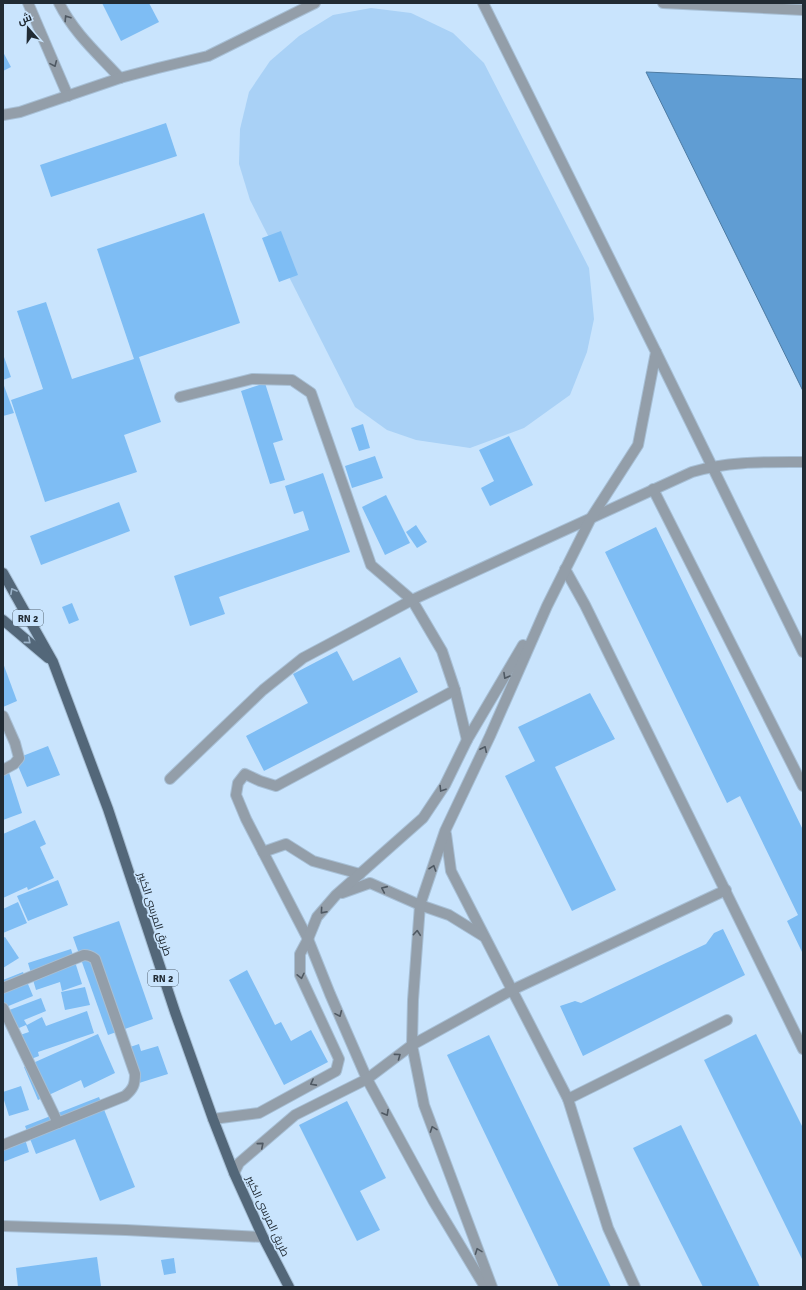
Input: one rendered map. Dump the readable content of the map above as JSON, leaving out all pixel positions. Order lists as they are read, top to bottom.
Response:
{
  "streets": {
    "main road": ["RN 2", "طريق المرسى الكبير"]
  },
  "crossings": [
    ["RN 2", "طريق المرسى الكبير"]
  ],
  "north": "top"
}
